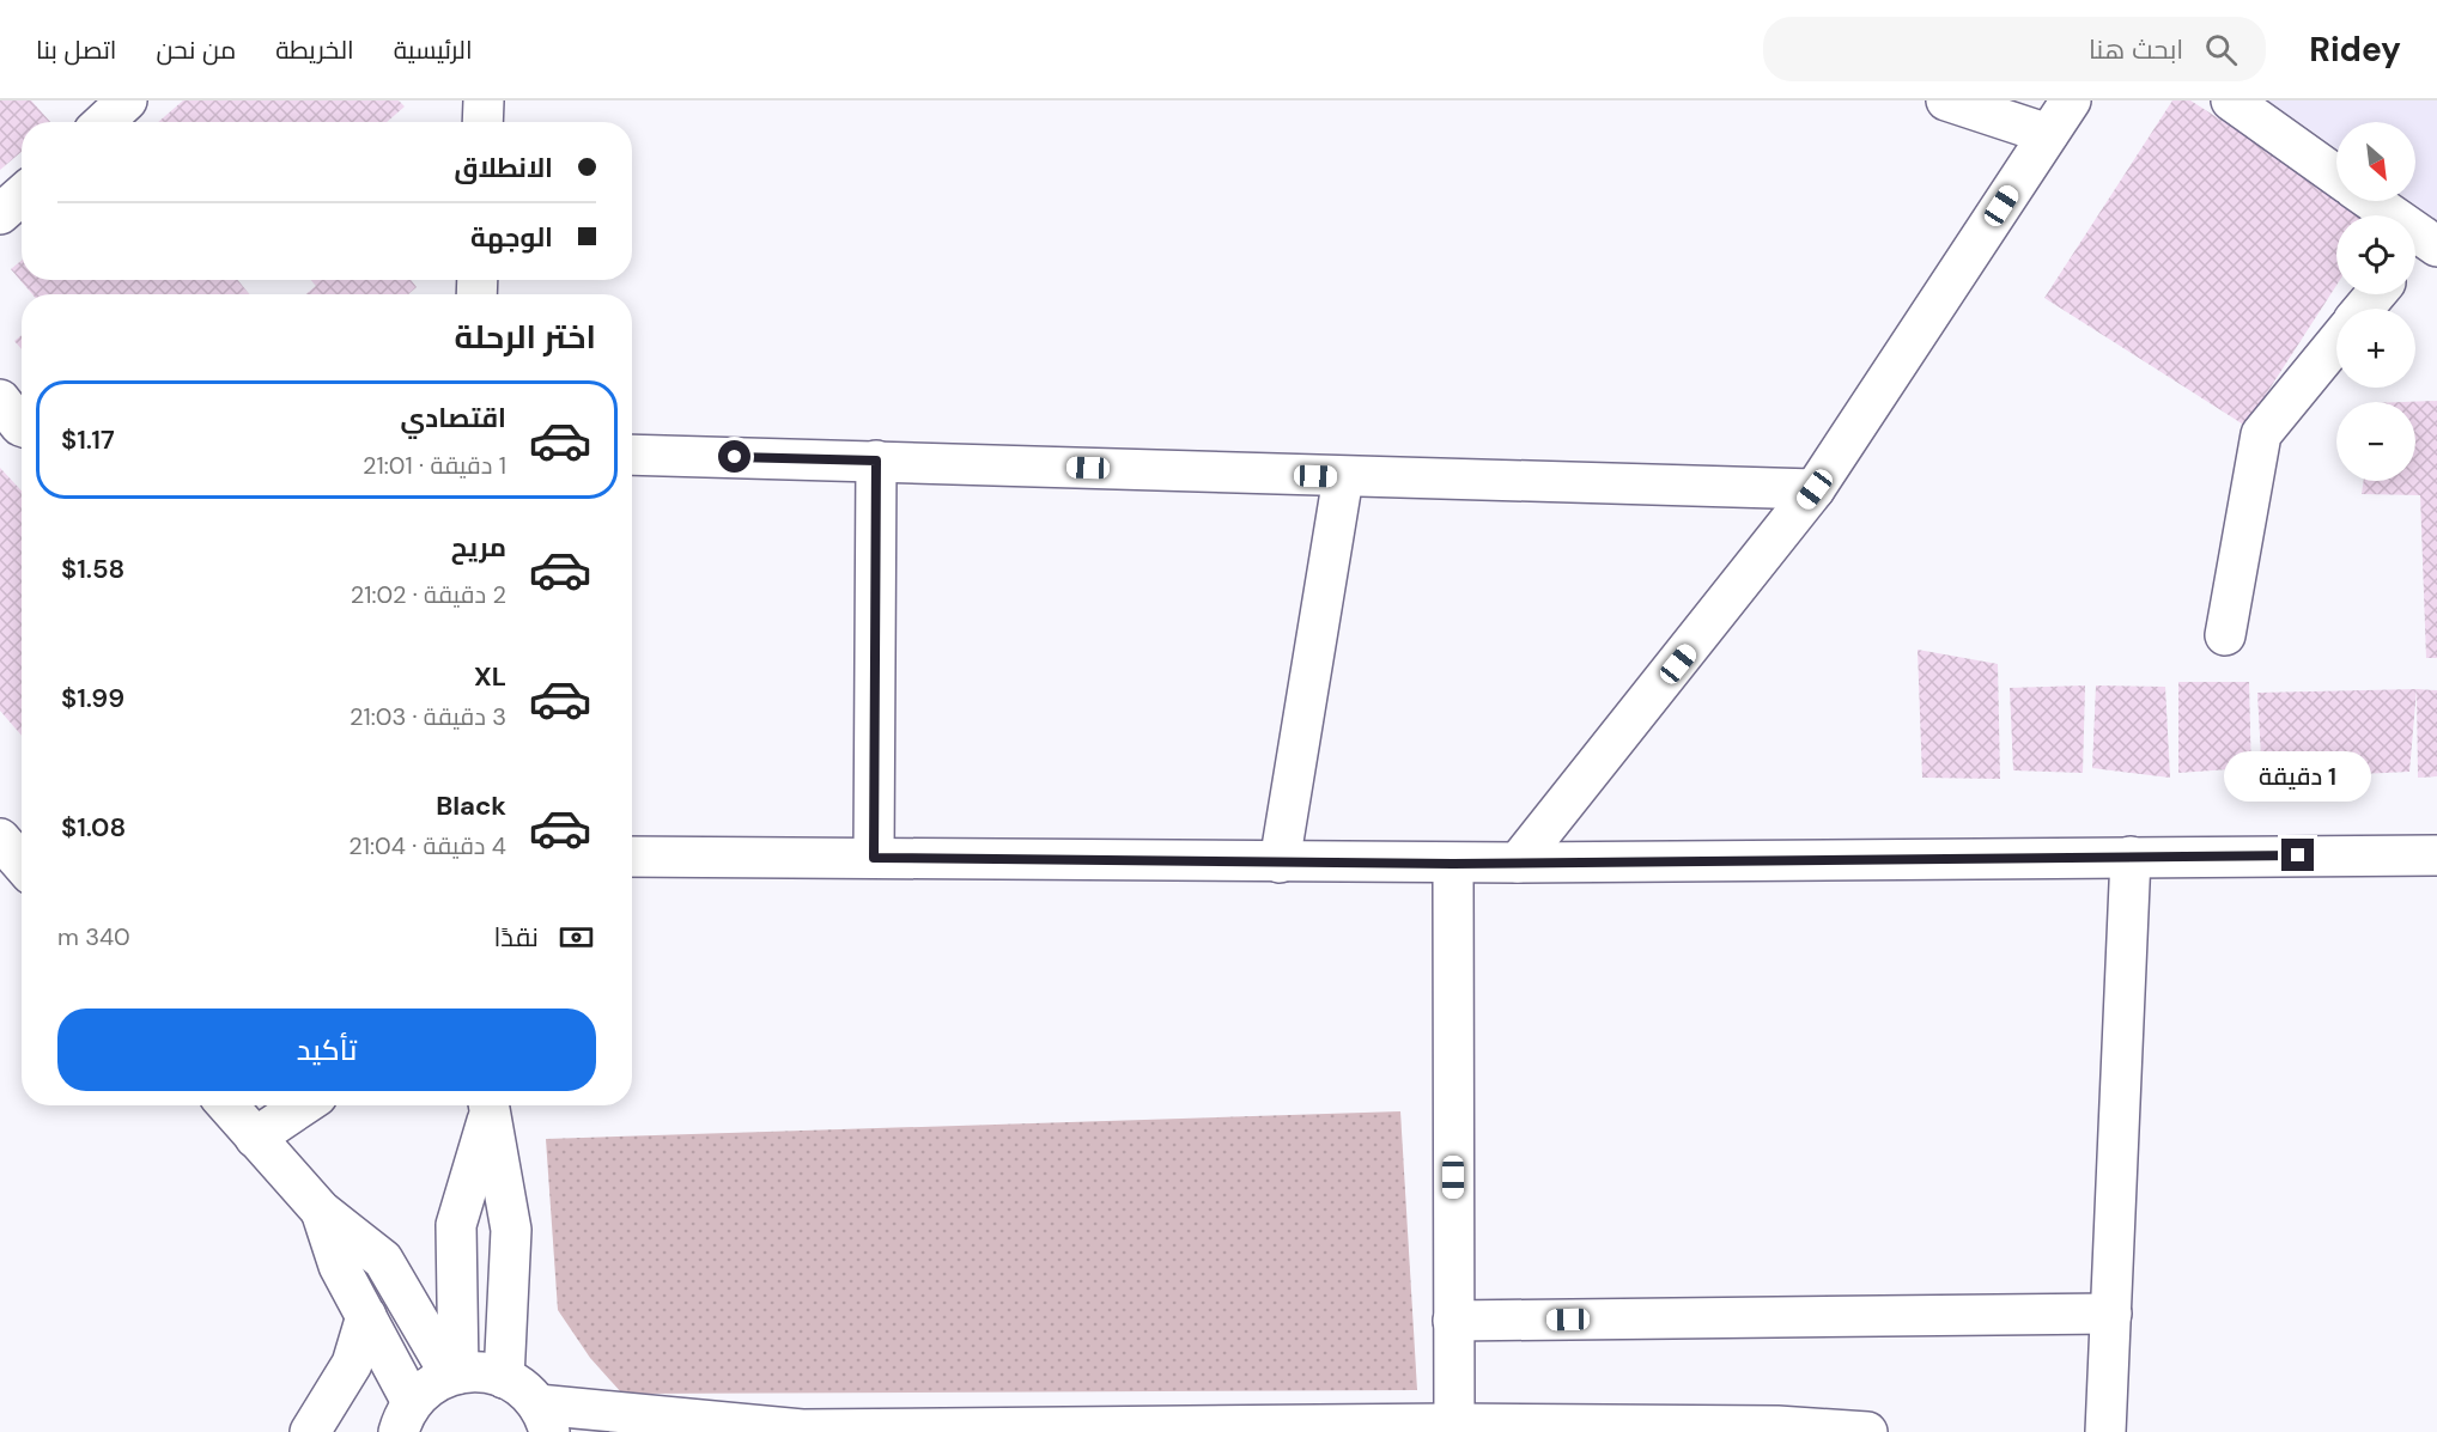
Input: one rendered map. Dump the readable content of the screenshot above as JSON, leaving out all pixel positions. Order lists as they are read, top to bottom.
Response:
{
  "north": "bottom right",
  "page": {
    "header": "Ridey",
    "search": "ابحث هنا",
    "nav": [
      "الرئيسية",
      "الخريطة",
      "من نحن",
      "اتصل بنا"
    ],
    "map_buttons": ["+", "−"],
    "banner": ["الانطلاق", "الوجهة"],
    "heading": "اختر الرحلة",
    "list": [
      {
        "name": "اقتصادي",
        "note": "1 دقيقة · 21:01",
        "value": "$1.17"
      },
      {
        "name": "مريح",
        "note": "2 دقيقة · 21:02",
        "value": "$1.58"
      },
      {
        "name": "XL",
        "note": "3 دقيقة · 21:03",
        "value": "$1.99"
      },
      {
        "name": "Black",
        "note": "4 دقيقة · 21:04",
        "value": "$1.08"
      }
    ],
    "bubble": "1 دقيقة",
    "pay": ["نقدًا", "340 m"],
    "buttons": "تأكيد"
  }
}
